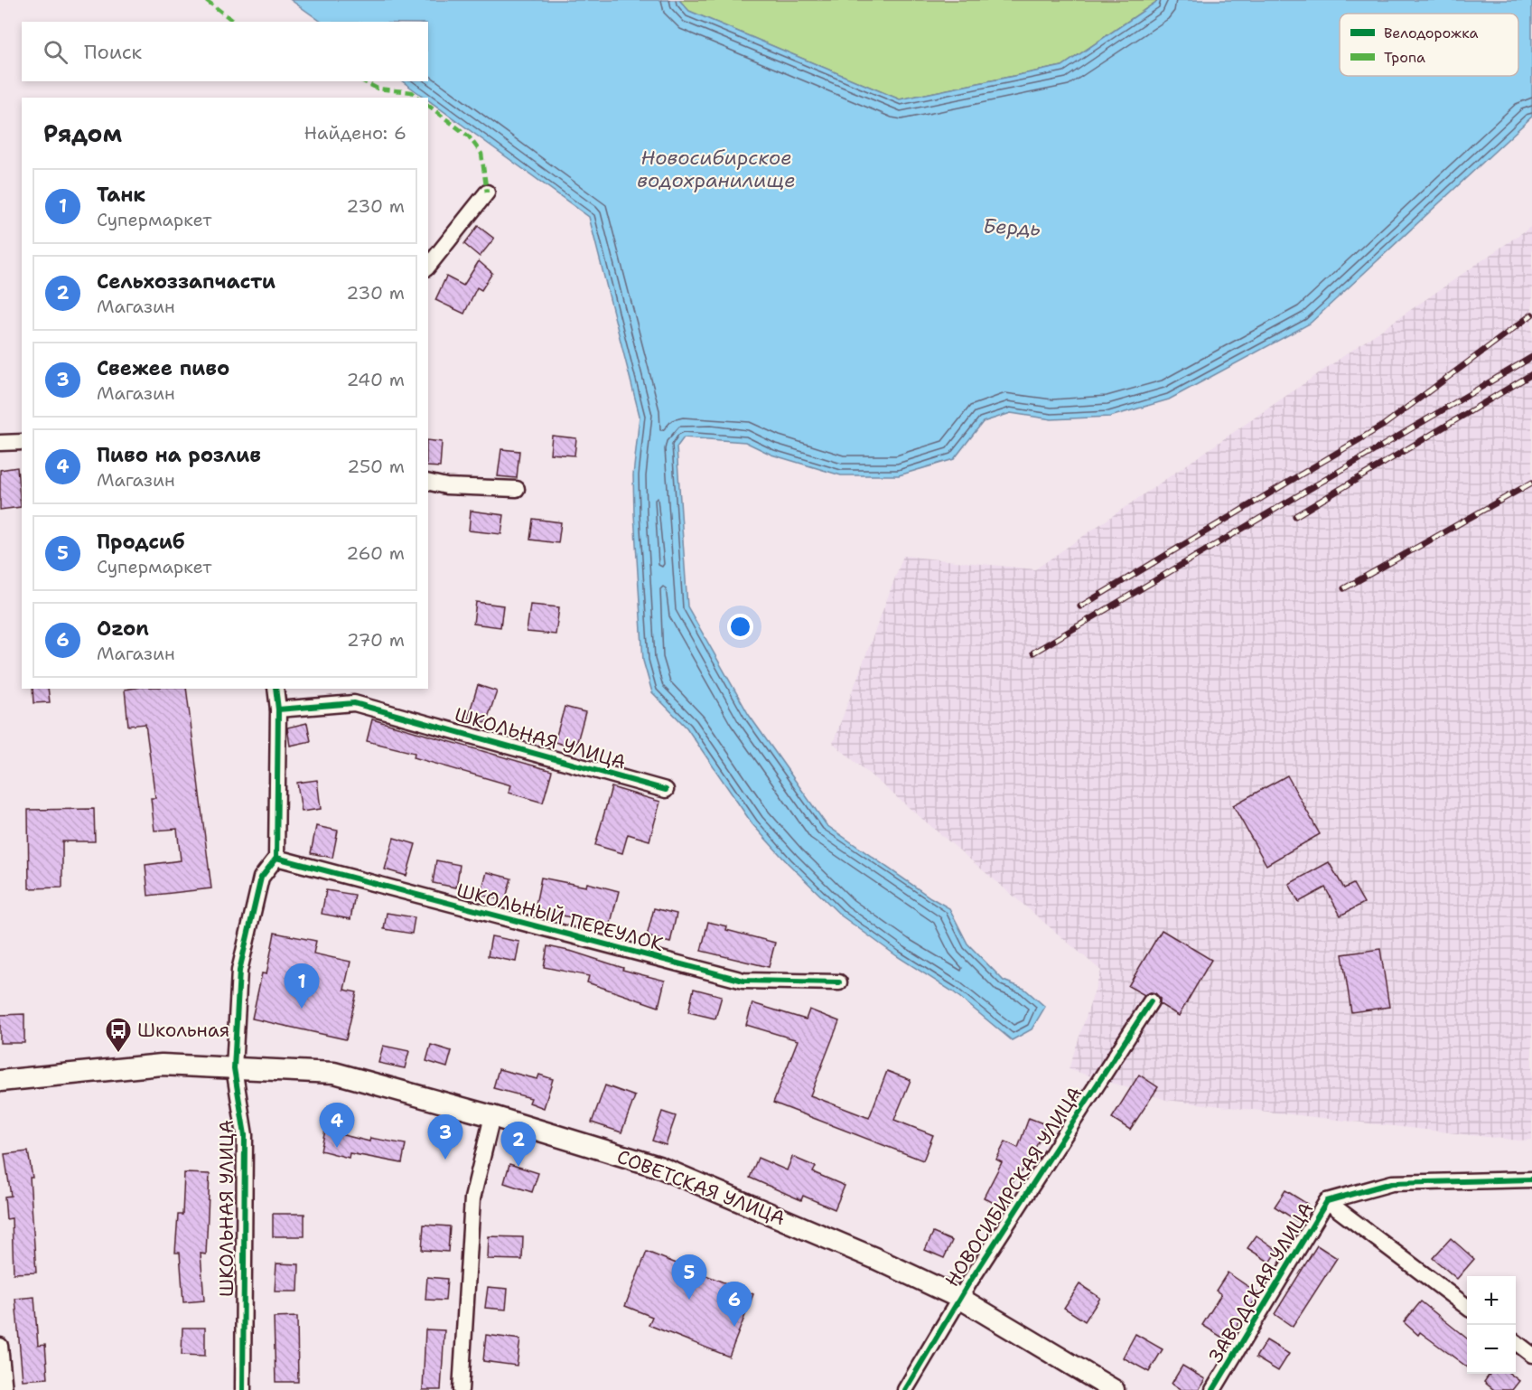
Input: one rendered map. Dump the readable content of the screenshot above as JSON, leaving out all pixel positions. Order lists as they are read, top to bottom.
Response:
{
  "streets": {
    "main road": ["СОВЕТСКАЯ УЛИЦА"],
    "street": [
      "ШКОЛЬНАЯ УЛИЦА",
      "ШКОЛЬНЫЙ ПЕРЕУЛОК",
      "НОВОСИБИРСКАЯ УЛИЦА",
      "ЗАВОДСКАЯ УЛИЦА"
    ]
  },
  "crossings": [
    ["ШКОЛЬНАЯ УЛИЦА", "ШКОЛЬНЫЙ ПЕРЕУЛОК"],
    ["ШКОЛЬНАЯ УЛИЦА", "СОВЕТСКАЯ УЛИЦА"],
    ["НОВОСИБИРСКАЯ УЛИЦА", "СОВЕТСКАЯ УЛИЦА"]
  ],
  "water": ["Новосибирское водохранилище", "Бердь"],
  "places": {
    "bus stop": ["Школьная"]
  },
  "legend": ["Велодорожка", "Тропа"],
  "page": {
    "search": "Поиск",
    "heading": ["Рядом", "Найдено: 6"],
    "list": [
      {
        "mark": "1",
        "name": "Танк",
        "note": "Супермаркет",
        "value": "230 m"
      },
      {
        "mark": "2",
        "name": "Сельхоззапчасти",
        "note": "Магазин",
        "value": "230 m"
      },
      {
        "mark": "3",
        "name": "Свежее пиво",
        "note": "Магазин",
        "value": "240 m"
      },
      {
        "mark": "4",
        "name": "Пиво на розлив",
        "note": "Магазин",
        "value": "250 m"
      },
      {
        "mark": "5",
        "name": "Продсиб",
        "note": "Супермаркет",
        "value": "260 m"
      },
      {
        "mark": "6",
        "name": "Ozon",
        "note": "Магазин",
        "value": "270 m"
      }
    ],
    "pins": [
      "1",
      "4",
      "3",
      "2",
      "5",
      "6"
    ],
    "map_buttons": ["+", "−"]
  }
}
